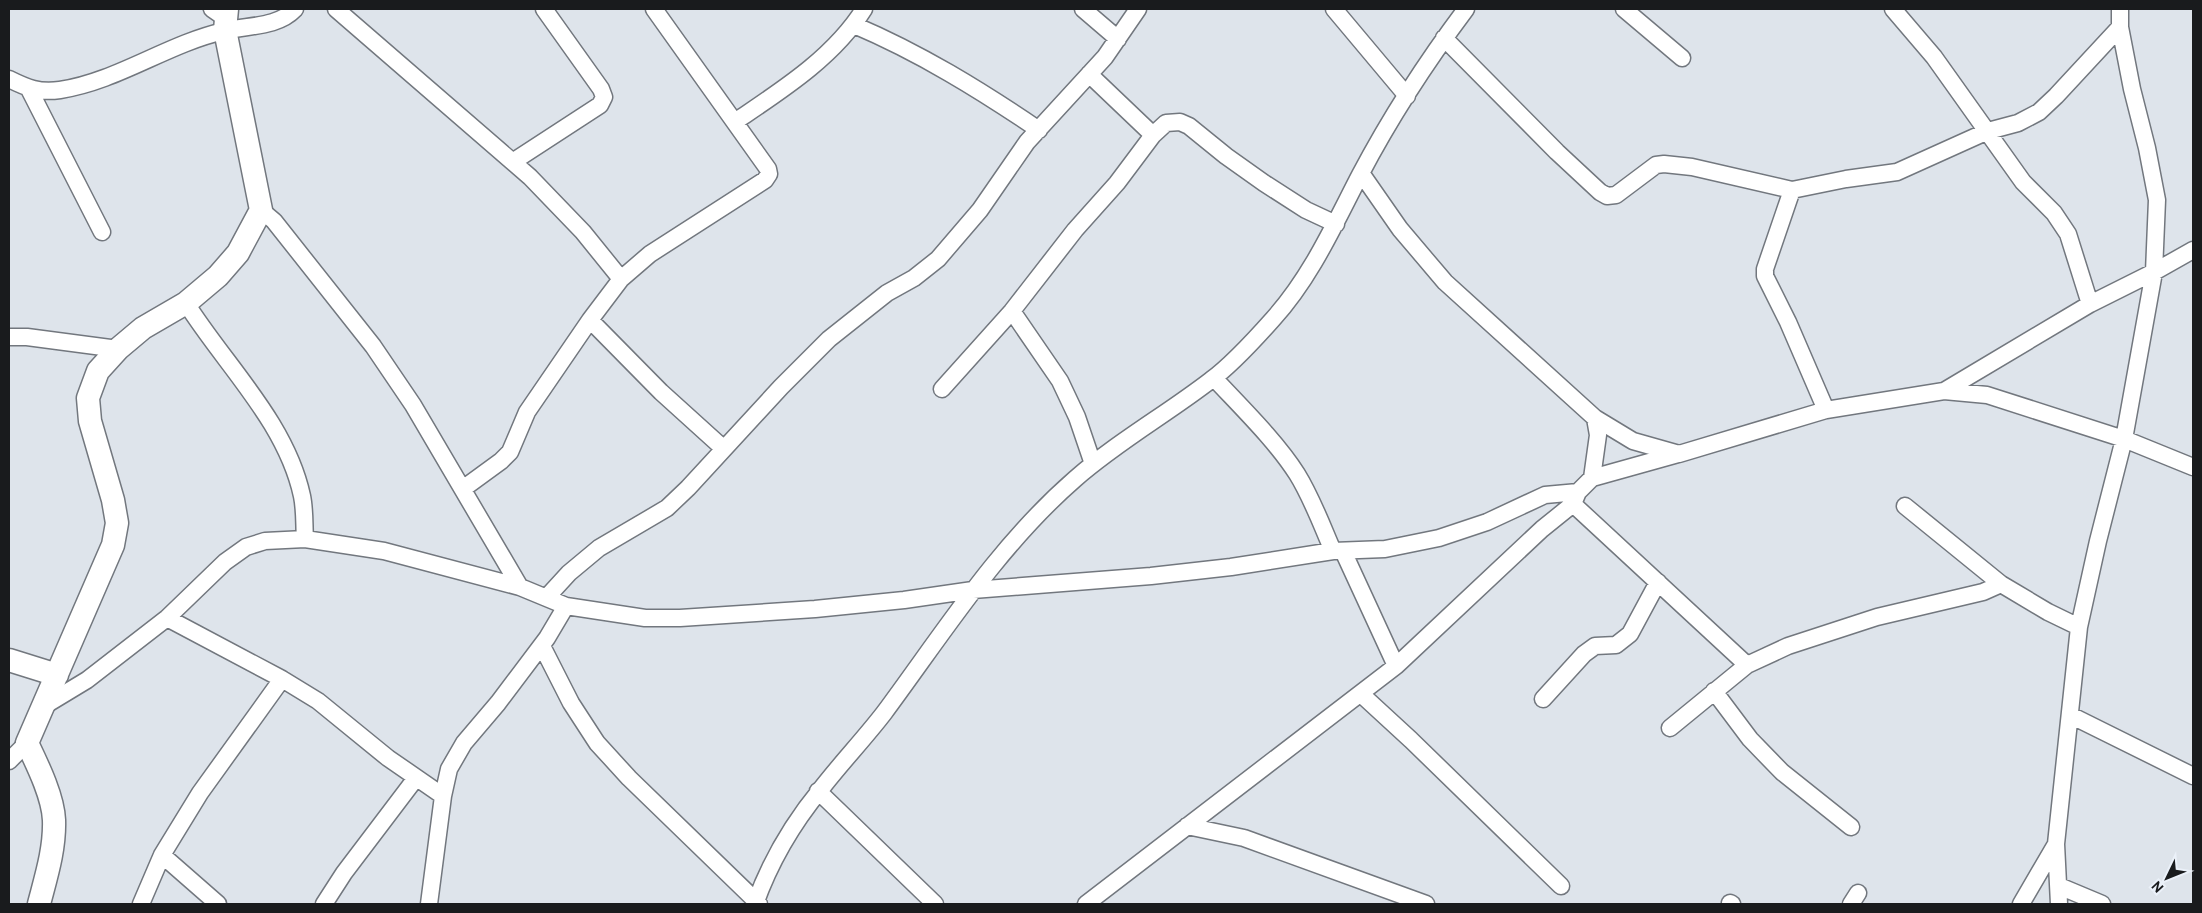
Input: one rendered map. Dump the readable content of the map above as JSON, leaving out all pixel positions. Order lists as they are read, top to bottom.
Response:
{
  "north": "bottom left"
}
